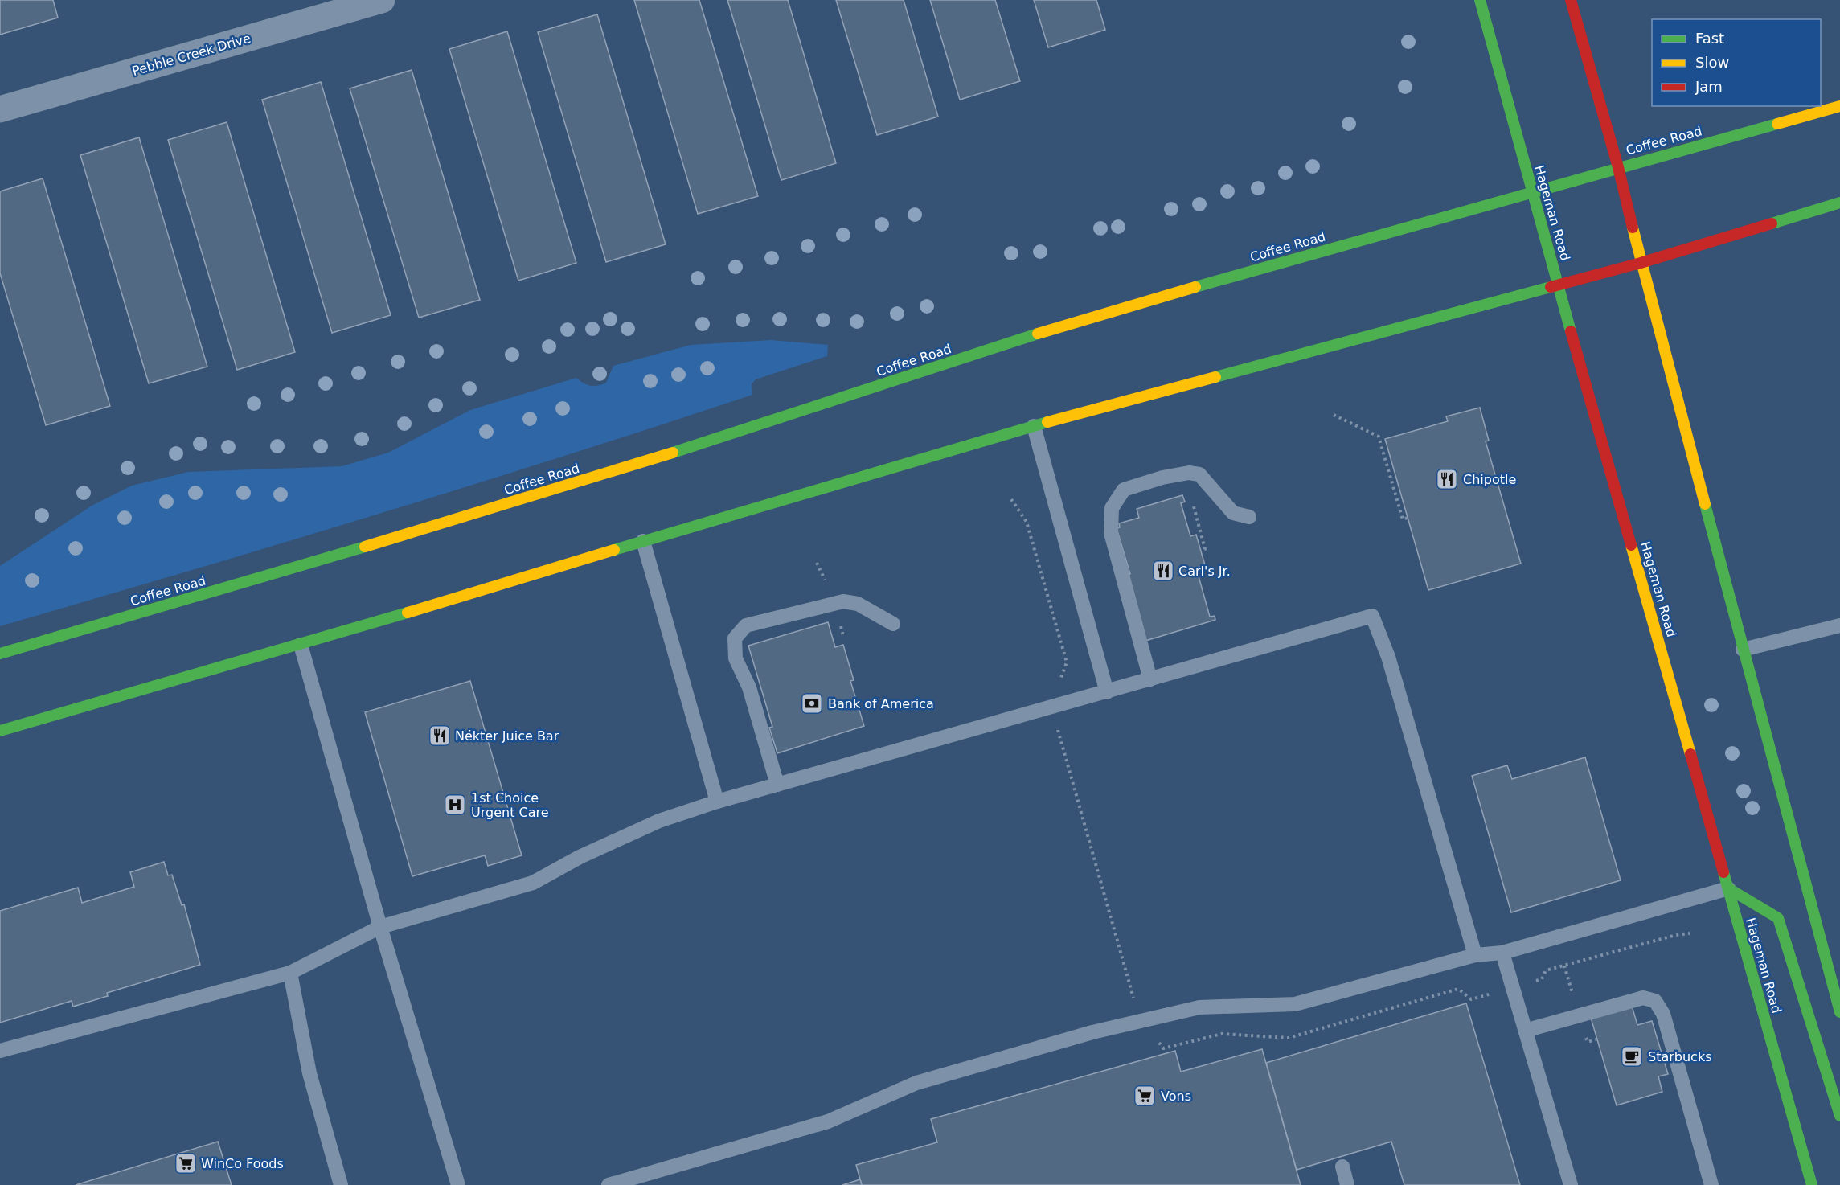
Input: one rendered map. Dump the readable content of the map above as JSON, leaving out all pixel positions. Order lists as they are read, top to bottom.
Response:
{
  "streets": {
    "main road": ["Coffee Road", "Hageman Road"],
    "street": ["Pebble Creek Drive"]
  },
  "crossings": [
    ["Coffee Road", "Hageman Road"]
  ],
  "places": {
    "restaurant": ["Chipotle", "Carl's Jr.", "Nékter Juice Bar"],
    "bank": ["Bank of America"],
    "hospital": ["1st Choice Urgent Care"],
    "cafe": ["Starbucks"],
    "supermarket": ["Vons", "WinCo Foods"]
  },
  "legend": ["Fast", "Slow", "Jam"]
}
